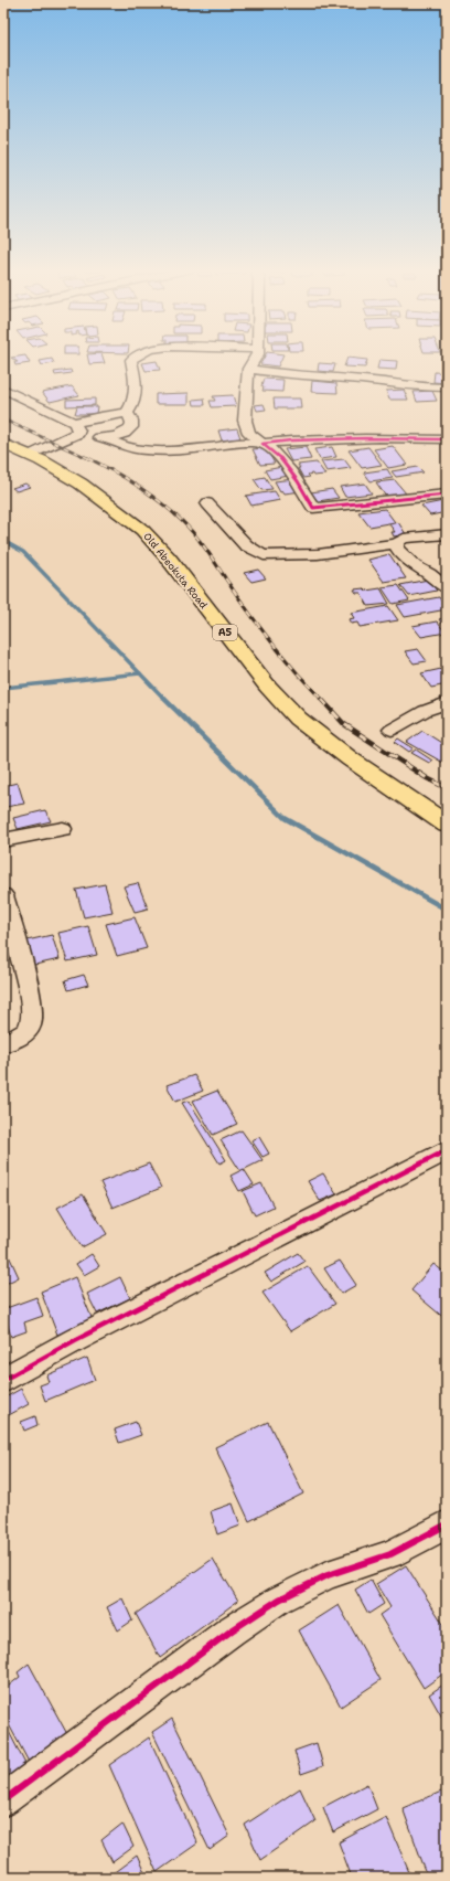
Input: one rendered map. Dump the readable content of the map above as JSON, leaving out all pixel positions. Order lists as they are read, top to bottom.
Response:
{
  "streets": {
    "highway": ["Old Abeokuta Road", "A5"]
  }
}
